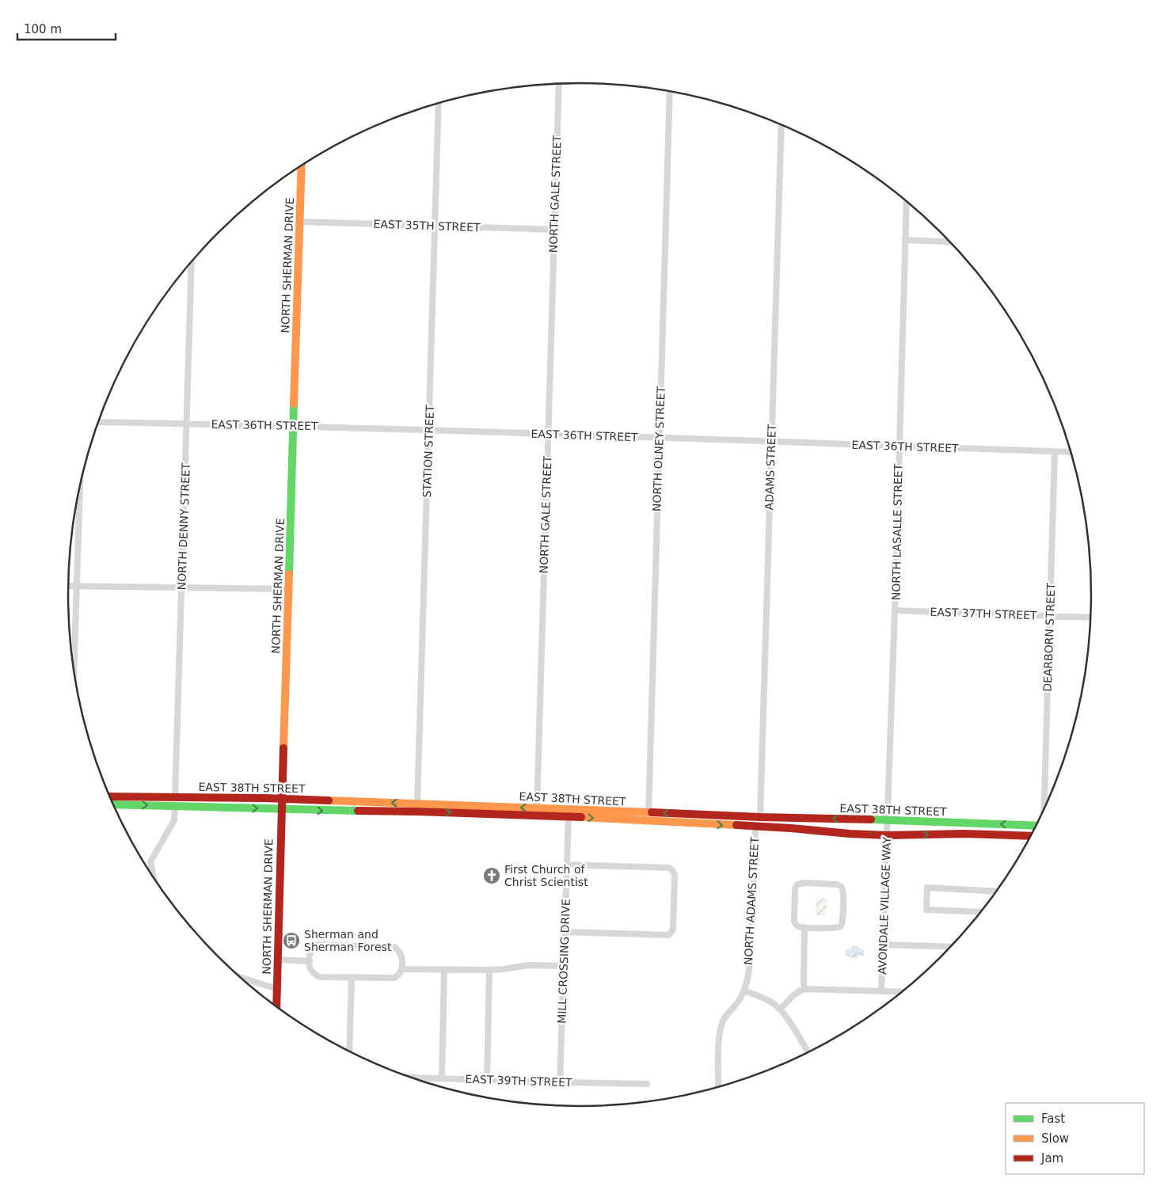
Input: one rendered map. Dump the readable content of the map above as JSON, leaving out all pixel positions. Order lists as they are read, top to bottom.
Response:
{
  "streets": {
    "main road": ["NORTH SHERMAN DRIVE", "EAST 38TH STREET"],
    "street": [
      "NORTH GALE STREET",
      "EAST 35TH STREET",
      "EAST 36TH STREET",
      "NORTH OLNEY STREET",
      "STATION STREET",
      "ADAMS STREET",
      "NORTH DENNY STREET",
      "NORTH LASALLE STREET",
      "EAST 37TH STREET",
      "DEARBORN STREET",
      "NORTH ADAMS STREET",
      "AVONDALE VILLAGE WAY",
      "MILL CROSSING DRIVE",
      "EAST 39TH STREET"
    ]
  },
  "crossings": [
    ["NORTH GALE STREET", "EAST 35TH STREET"],
    ["NORTH GALE STREET", "EAST 36TH STREET"],
    ["NORTH GALE STREET", "EAST 38TH STREET"],
    ["EAST 35TH STREET", "NORTH SHERMAN DRIVE"],
    ["EAST 35TH STREET", "STATION STREET"],
    ["NORTH SHERMAN DRIVE", "EAST 36TH STREET"],
    ["NORTH SHERMAN DRIVE", "EAST 38TH STREET"],
    ["EAST 36TH STREET", "NORTH OLNEY STREET"],
    ["EAST 36TH STREET", "STATION STREET"],
    ["EAST 36TH STREET", "ADAMS STREET"],
    ["EAST 36TH STREET", "NORTH DENNY STREET"],
    ["EAST 36TH STREET", "NORTH LASALLE STREET"],
    ["EAST 36TH STREET", "DEARBORN STREET"],
    ["NORTH OLNEY STREET", "EAST 38TH STREET"],
    ["STATION STREET", "EAST 38TH STREET"],
    ["ADAMS STREET", "EAST 38TH STREET"],
    ["NORTH DENNY STREET", "EAST 38TH STREET"],
    ["NORTH LASALLE STREET", "EAST 37TH STREET"],
    ["NORTH LASALLE STREET", "EAST 38TH STREET"],
    ["NORTH LASALLE STREET", "AVONDALE VILLAGE WAY"],
    ["EAST 37TH STREET", "DEARBORN STREET"],
    ["EAST 38TH STREET", "NORTH ADAMS STREET"],
    ["EAST 38TH STREET", "AVONDALE VILLAGE WAY"],
    ["EAST 38TH STREET", "MILL CROSSING DRIVE"],
    ["MILL CROSSING DRIVE", "EAST 39TH STREET"]
  ],
  "places": {
    "church": ["First Church of Christ Scientist"],
    "bus stop": ["Sherman and Sherman Forest"]
  },
  "legend": ["Fast", "Slow", "Jam"],
  "scale_bar": "100 m"
}
